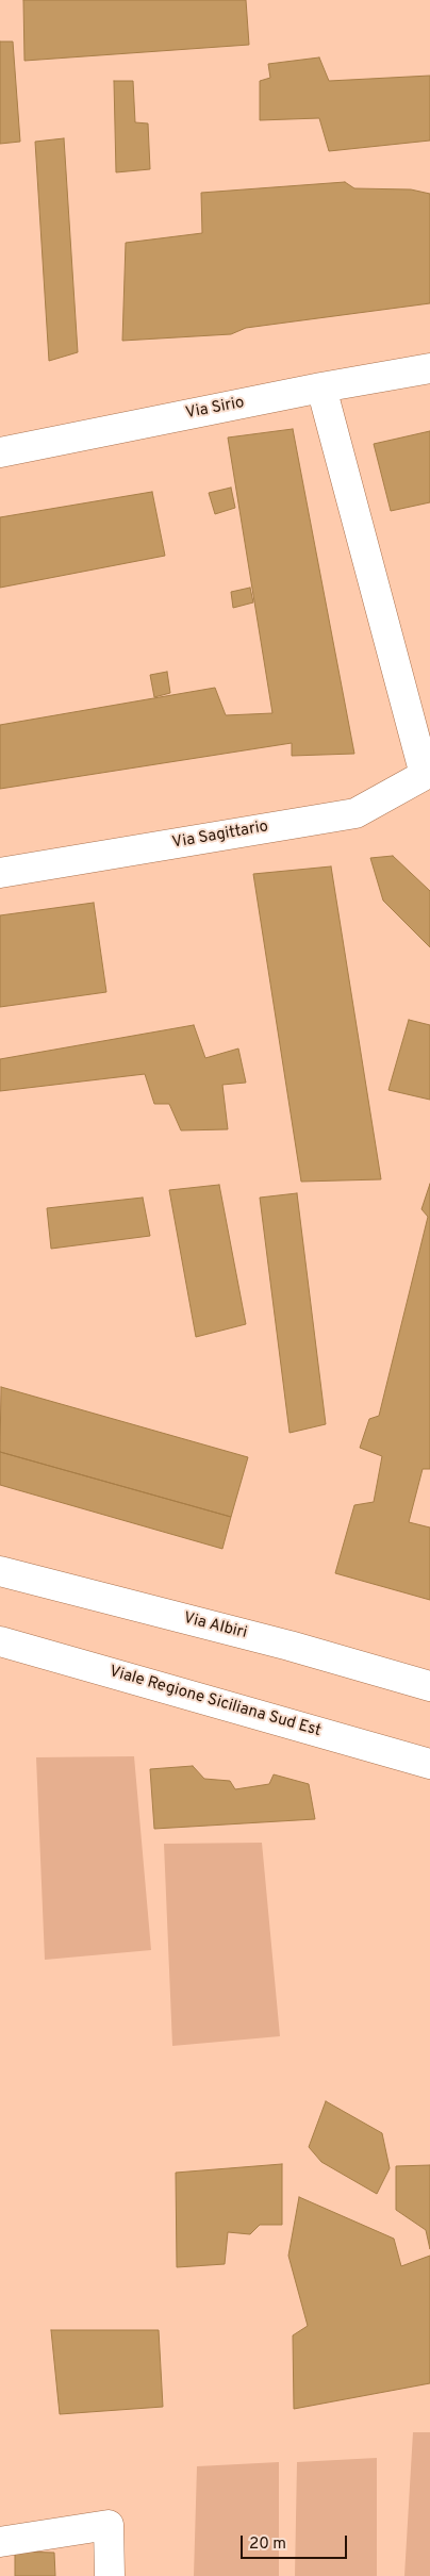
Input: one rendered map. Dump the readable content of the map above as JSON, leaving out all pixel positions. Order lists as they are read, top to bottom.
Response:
{
  "streets": {
    "street": [
      "Via Sirio",
      "Via Sagittario",
      "Via Albiri",
      "Viale Regione Siciliana Sud Est"
    ]
  },
  "scale_bar": "20 m"
}
